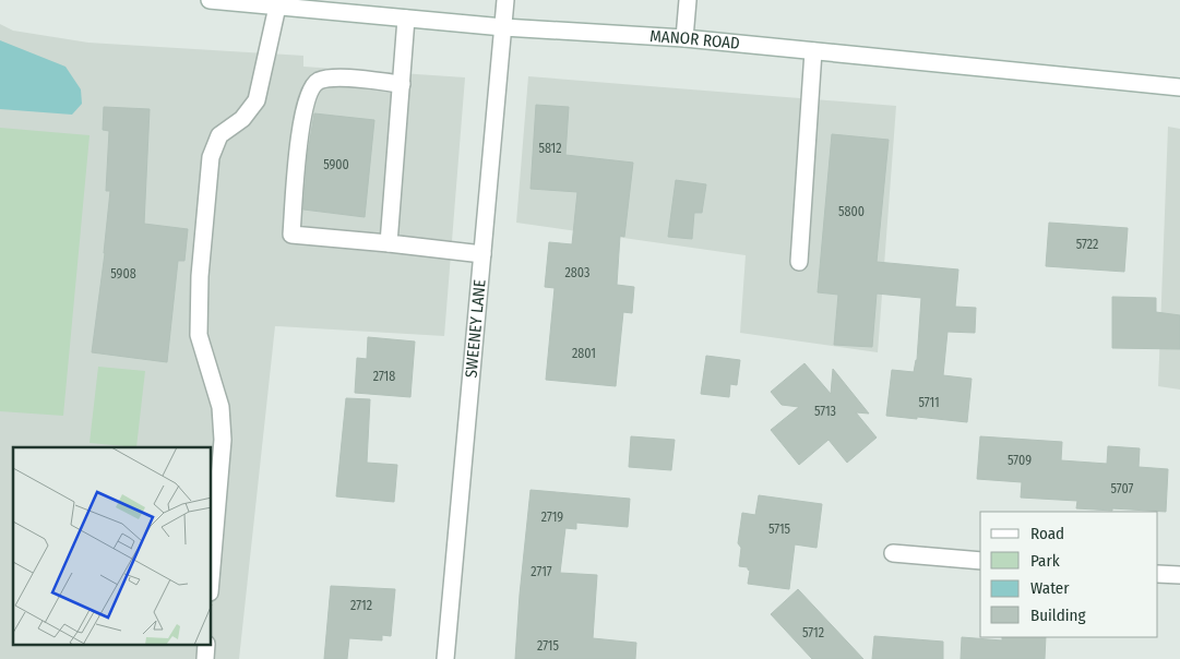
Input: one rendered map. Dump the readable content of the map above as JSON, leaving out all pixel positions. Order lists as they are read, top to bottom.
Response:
{
  "streets": {
    "main road": ["MANOR ROAD", "SWEENEY LANE"]
  },
  "crossings": [
    ["MANOR ROAD", "SWEENEY LANE"]
  ],
  "house_numbers": [
    "5812",
    "5900",
    "5800",
    "5722",
    "2803",
    "5908",
    "2801",
    "2718",
    "5711",
    "5713",
    "5709",
    "5707",
    "2719",
    "5715",
    "2717",
    "2712",
    "5712",
    "2715"
  ],
  "legend": [
    "Road",
    "Park",
    "Water",
    "Building"
  ]
}
